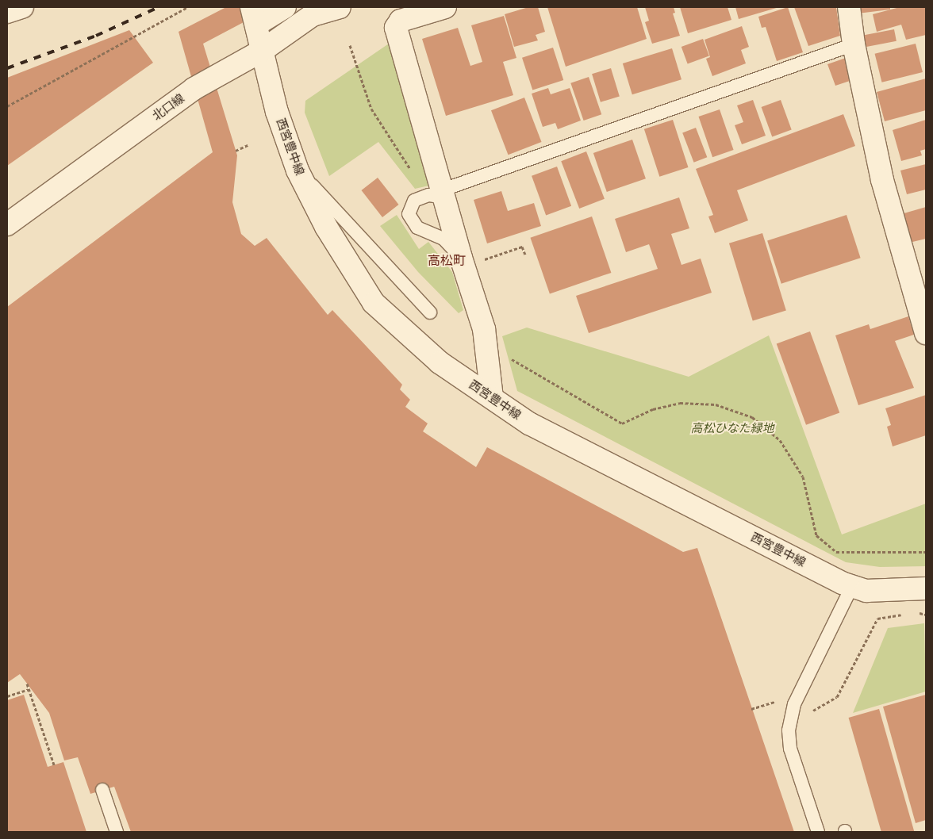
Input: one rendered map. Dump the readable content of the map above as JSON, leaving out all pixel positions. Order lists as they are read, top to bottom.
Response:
{
  "streets": {
    "street": ["北口線", "西宮豊中線"]
  },
  "crossings": [
    ["北口線", "西宮豊中線"]
  ],
  "districts": ["高松町"],
  "parks": ["高松ひなた緑地"]
}
